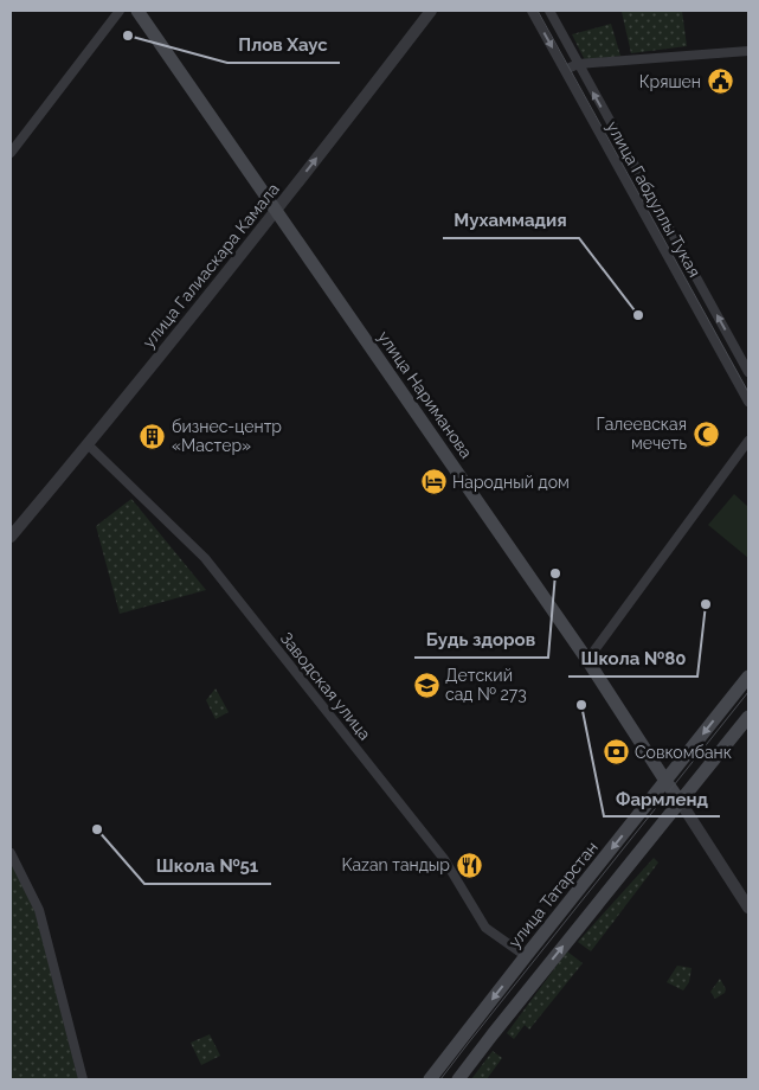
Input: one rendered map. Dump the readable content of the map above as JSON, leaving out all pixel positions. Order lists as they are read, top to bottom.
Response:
{
  "streets": {
    "main road": ["улица Нариманова", "улица Татарстан"],
    "street": ["улица Габдуллы Тукая", "улица Галиаскара Камала", "Заводская улица"]
  },
  "crossings": [
    ["улица Галиаскара Камала", "улица Нариманова"],
    ["улица Галиаскара Камала", "Заводская улица"],
    ["улица Нариманова", "улица Татарстан"],
    ["Заводская улица", "улица Татарстан"]
  ],
  "one_way": ["улица Галиаскара Камала"],
  "places": {
    "other": [
      "Плов Хаус",
      "Мухаммадия",
      "Будь здоров",
      "Школа №80",
      "Фармленд",
      "Школа №51"
    ],
    "public building": ["Кряшен"],
    "mosque": ["Галеевская мечеть"],
    "building": ["бизнес-центр «Мастер»"],
    "hotel": ["Народный дом"],
    "school or university": ["Детский сад № 273"],
    "bank": ["Совкомбанк"],
    "restaurant": ["Kazan тандыр"]
  }
}
